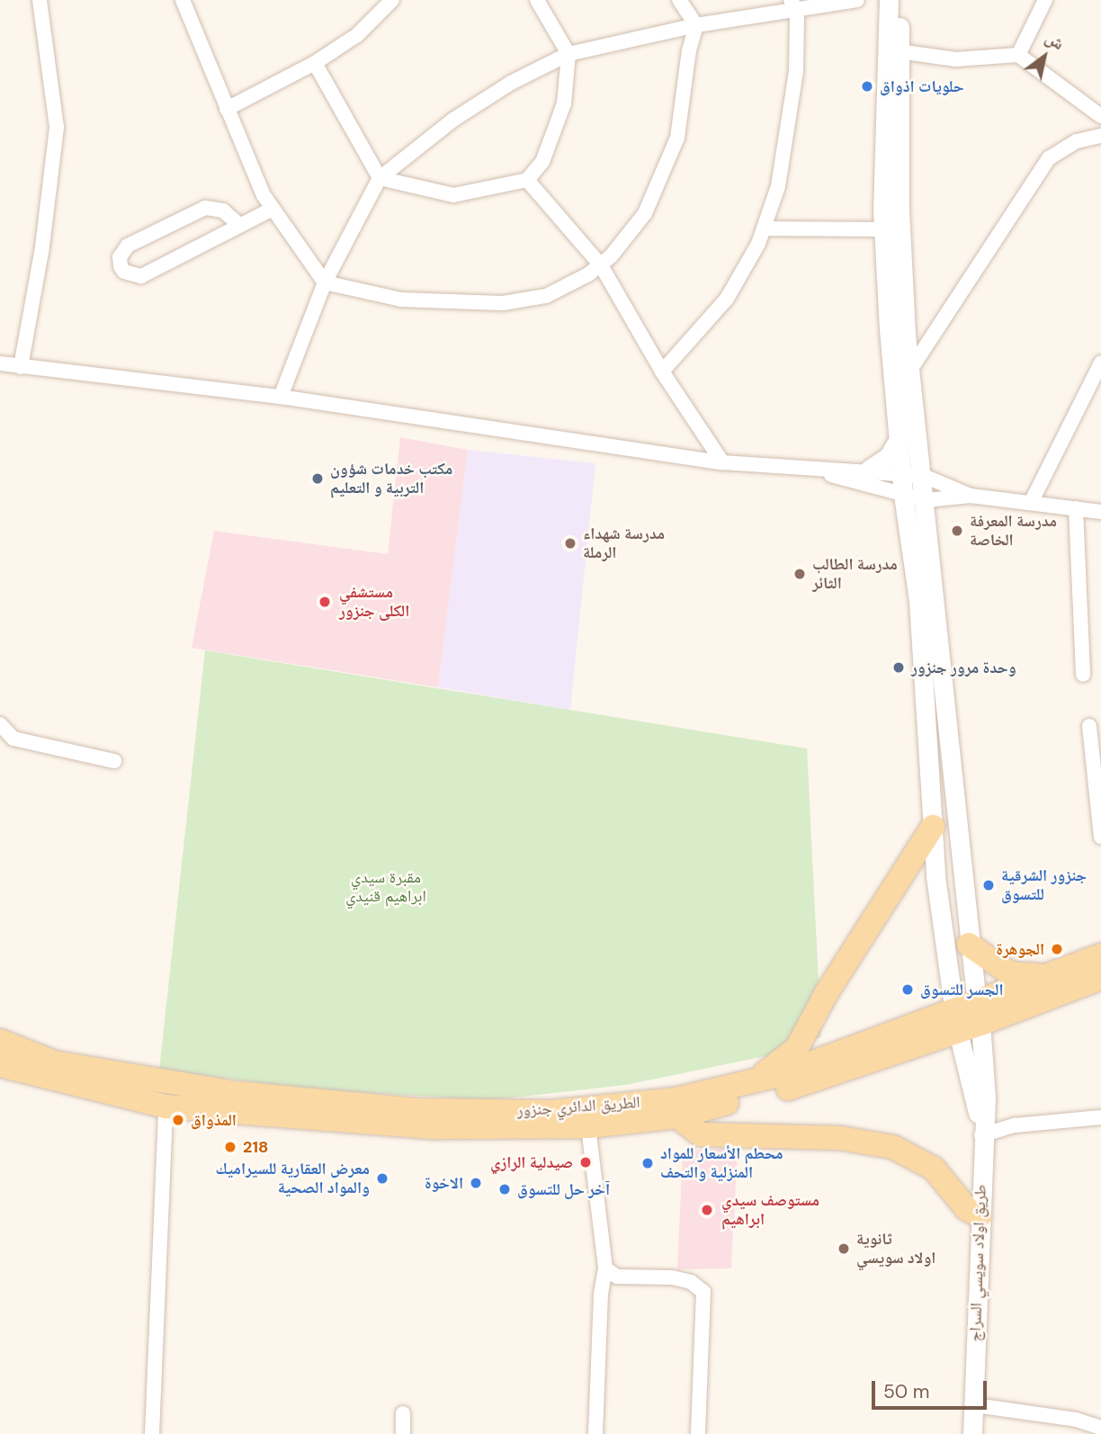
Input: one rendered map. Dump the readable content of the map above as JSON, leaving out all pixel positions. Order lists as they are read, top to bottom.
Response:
{
  "streets": {
    "main road": ["الطريق الدائري جنزور"],
    "street": ["طريق اولاد سويسي السراج"]
  },
  "parks": ["مقبرة سيدي ابراهيم قنيدي"],
  "places": [
    "حلويات اذواق",
    "مكتب خدمات شؤون التربية و التعليم",
    "مدرسة المعرفة الخاصة",
    "مدرسة شهداء الرملة",
    "مدرسة الطالب الثائر",
    "مستشفي الكلى جنزور",
    "وحدة مرور جنزور",
    "جنزور الشرقية للتسوق",
    "الجوهرة",
    "الجسر للتسوق",
    "المذواق",
    "218",
    "صيدلية الرازي",
    "محطم الأسعار للمواد المنزلية والتحف",
    "معرض العقارية للسيراميك والمواد الصحية",
    "الاخوة",
    "آخر حل للتسوق",
    "مستوصف سيدي ابراهيم",
    "ثانوية اولاد سويسي"
  ],
  "scale_bar": "50 m",
  "north": "top right"
}
